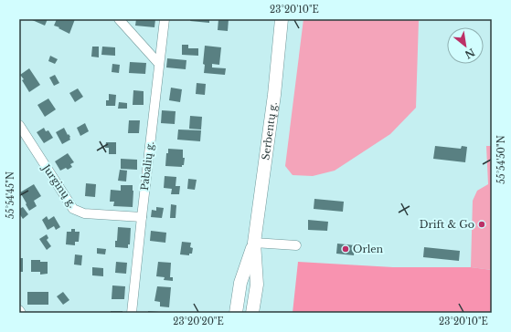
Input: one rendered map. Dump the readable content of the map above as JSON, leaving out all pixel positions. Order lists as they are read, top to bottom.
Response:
{
  "streets": {
    "main road": ["Serbentų g."],
    "street": ["Pabalių g.", "Jurginų g."]
  },
  "crossings": [
    ["Pabalių g.", "Jurginų g."]
  ],
  "places": ["Drift & Go", "Orlen"],
  "north": "bottom right",
  "coordinates": [
    "23°20'10\"E",
    "55°54'50\"N",
    "55°54'45\"N",
    "23°20'20\"E"
  ]
}
